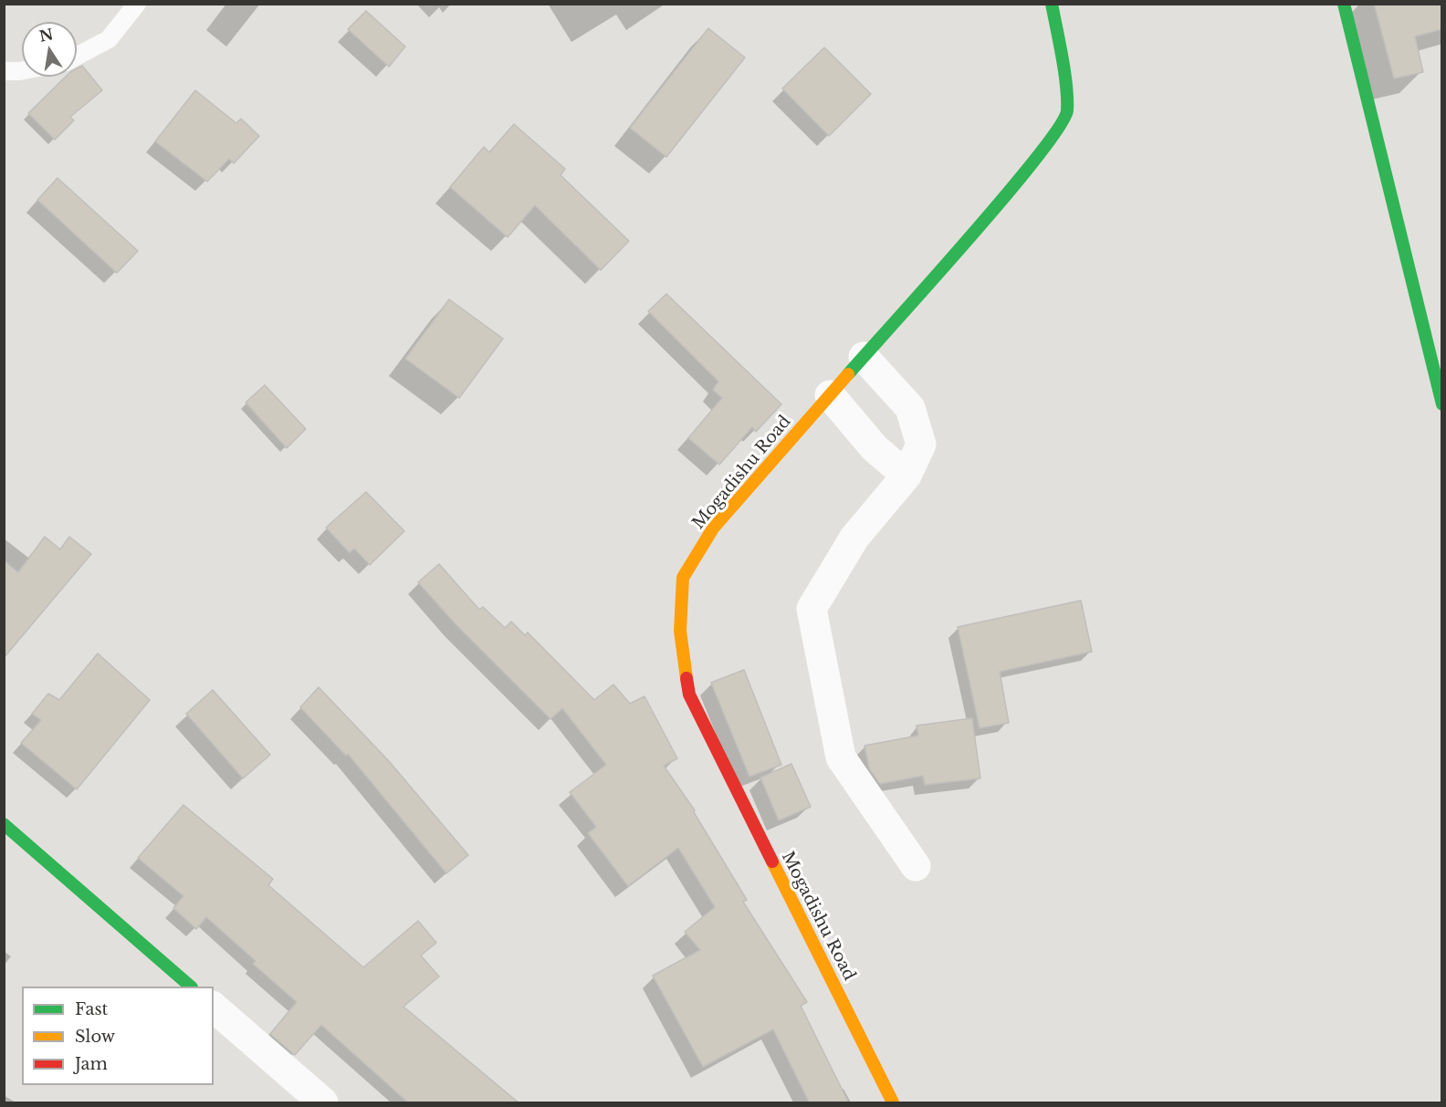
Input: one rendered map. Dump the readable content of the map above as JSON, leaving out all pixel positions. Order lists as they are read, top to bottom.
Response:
{
  "streets": {
    "street": ["Mogadishu Road"]
  },
  "legend": ["Fast", "Slow", "Jam"],
  "north": "top"
}
